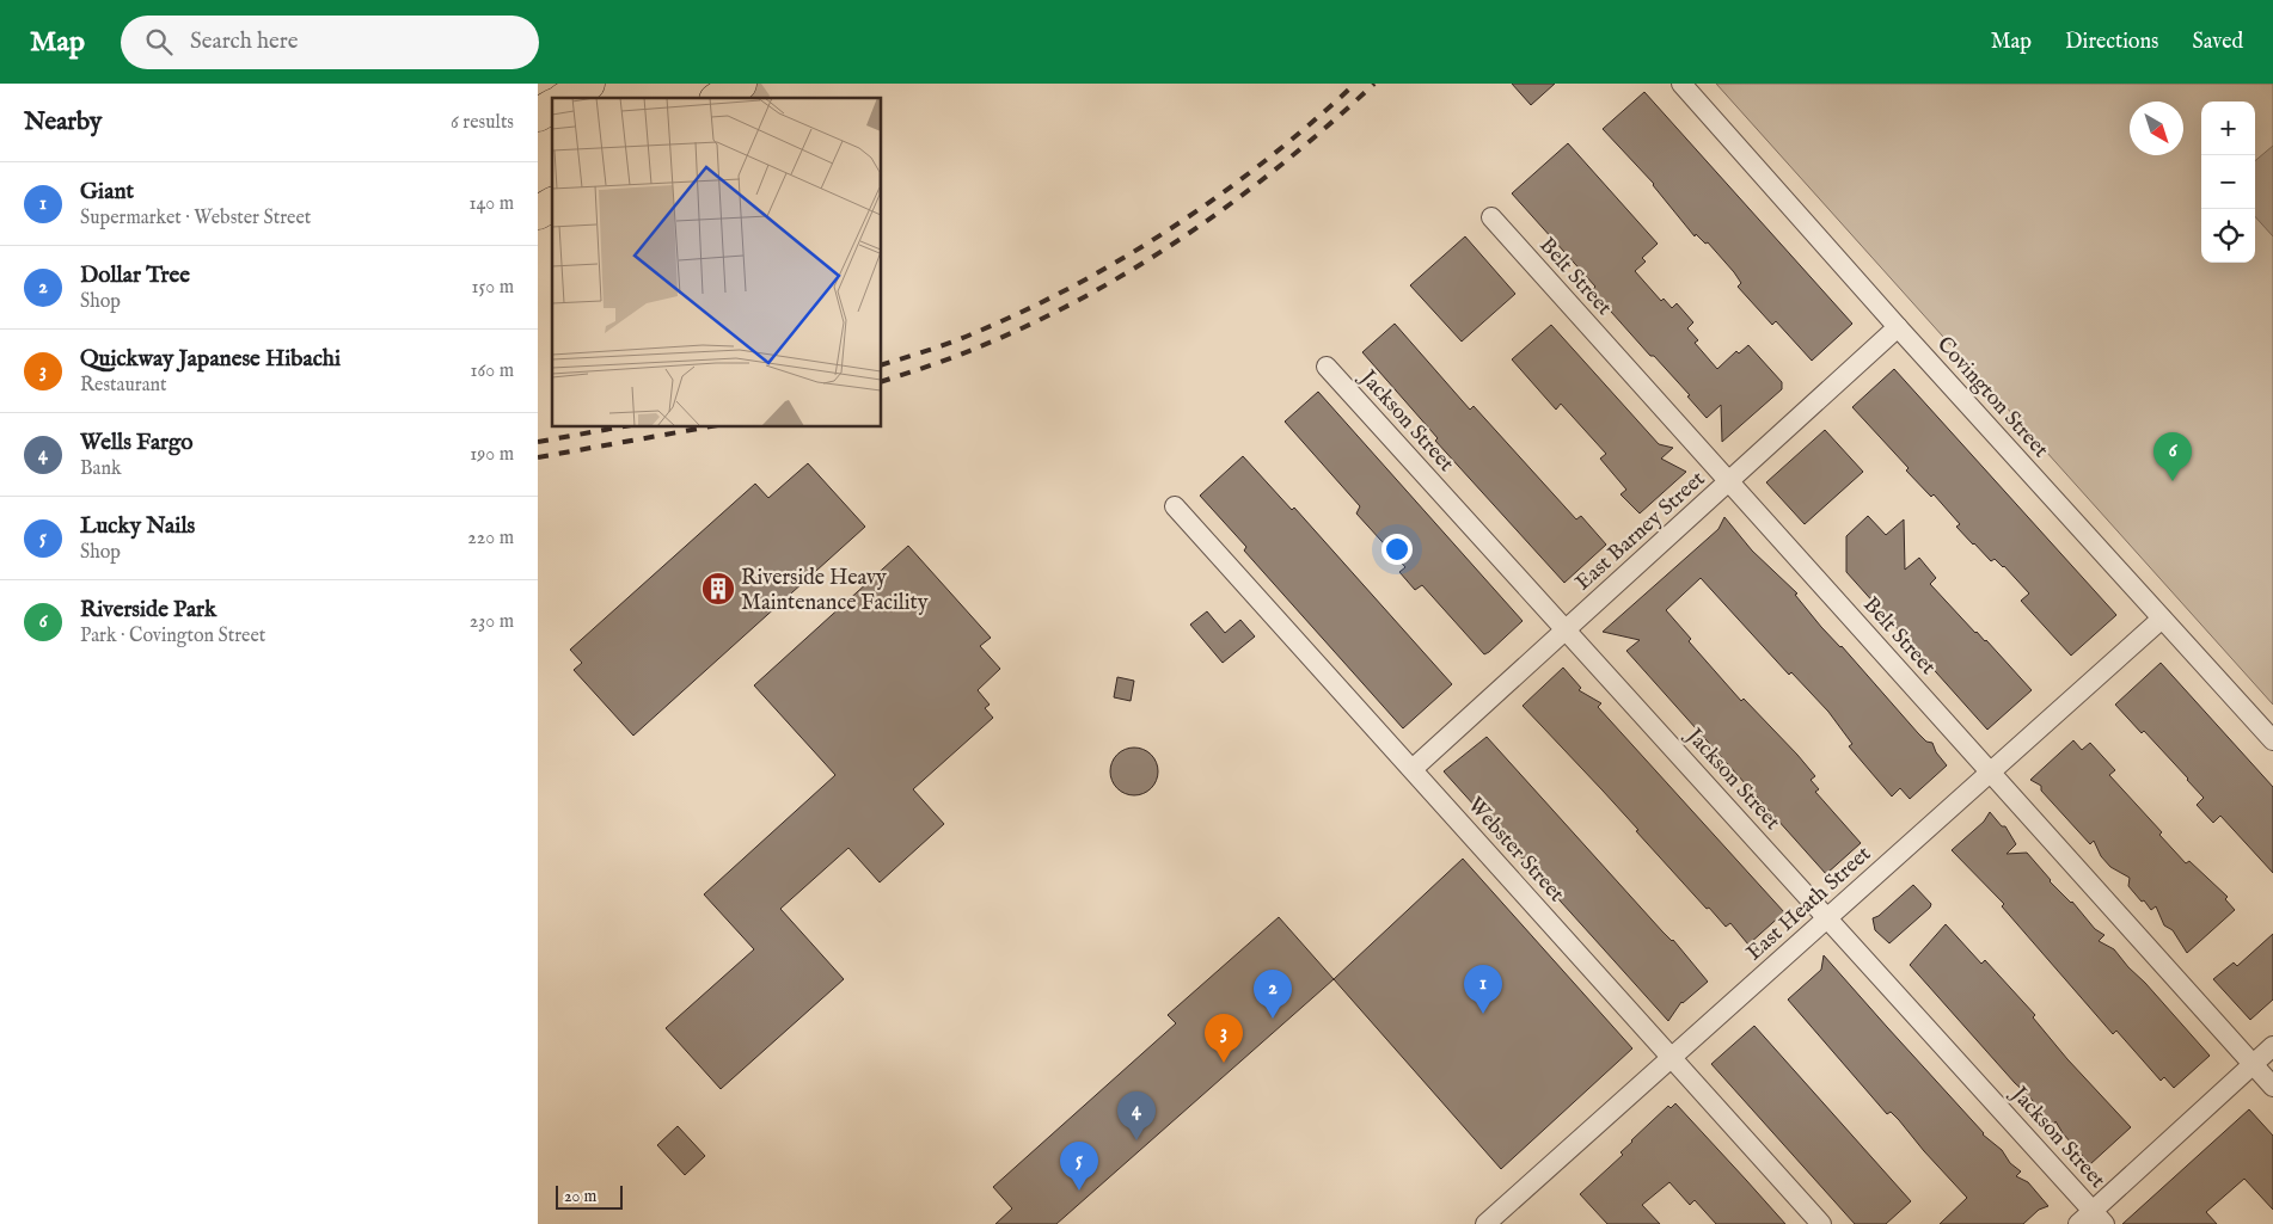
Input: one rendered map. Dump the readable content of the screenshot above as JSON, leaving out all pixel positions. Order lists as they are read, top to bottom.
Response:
{
  "streets": {
    "street": [
      "Belt Street",
      "Covington Street",
      "Jackson Street",
      "East Barney Street",
      "Webster Street",
      "East Heath Street"
    ]
  },
  "crossings": [
    ["Belt Street", "East Barney Street"],
    ["Belt Street", "East Heath Street"],
    ["Covington Street", "East Barney Street"],
    ["Covington Street", "East Heath Street"],
    ["Jackson Street", "East Barney Street"],
    ["Jackson Street", "East Heath Street"],
    ["East Barney Street", "Webster Street"],
    ["Webster Street", "East Heath Street"]
  ],
  "places": {
    "building": ["Riverside Heavy Maintenance Facility"]
  },
  "scale_bar": "20 m",
  "north": "bottom right",
  "page": {
    "header": "Map",
    "search": "Search here",
    "nav": ["Map", "Directions", "Saved"],
    "heading": ["Nearby", "6 results"],
    "map_buttons": ["+", "−"],
    "list": [
      {
        "mark": "1",
        "name": "Giant",
        "note": "Supermarket · Webster Street",
        "value": "140 m"
      },
      {
        "mark": "2",
        "name": "Dollar Tree",
        "note": "Shop",
        "value": "150 m"
      },
      {
        "mark": "3",
        "name": "Quickway Japanese Hibachi",
        "note": "Restaurant",
        "value": "160 m"
      },
      {
        "mark": "4",
        "name": "Wells Fargo",
        "note": "Bank",
        "value": "190 m"
      },
      {
        "mark": "5",
        "name": "Lucky Nails",
        "note": "Shop",
        "value": "220 m"
      },
      {
        "mark": "6",
        "name": "Riverside Park",
        "note": "Park · Covington Street",
        "value": "230 m"
      }
    ],
    "pins": [
      "6",
      "1",
      "2",
      "3",
      "4",
      "5"
    ],
    "scale": "20 m"
  }
}
